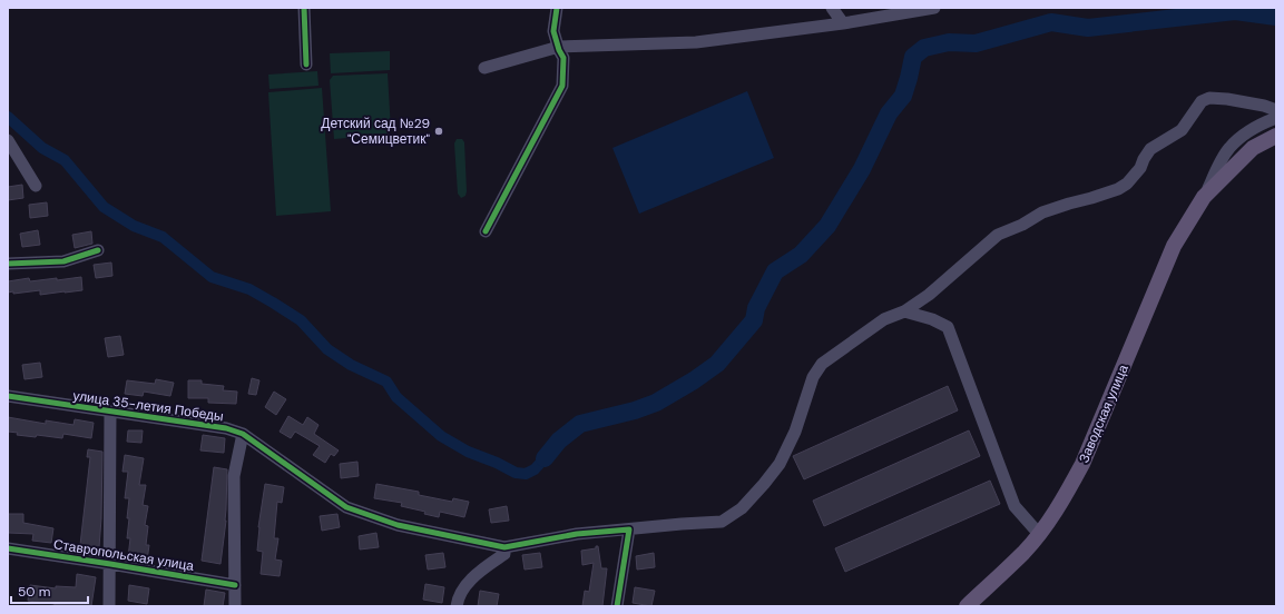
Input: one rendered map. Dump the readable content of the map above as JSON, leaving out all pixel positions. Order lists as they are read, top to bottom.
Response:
{
  "streets": {
    "main road": ["Заводская улица"],
    "street": ["улица 35-летия Победы", "Ставропольская улица"]
  },
  "places": ["Детский сад №29 \"Семицветик\""],
  "scale_bar": "50 m"
}
